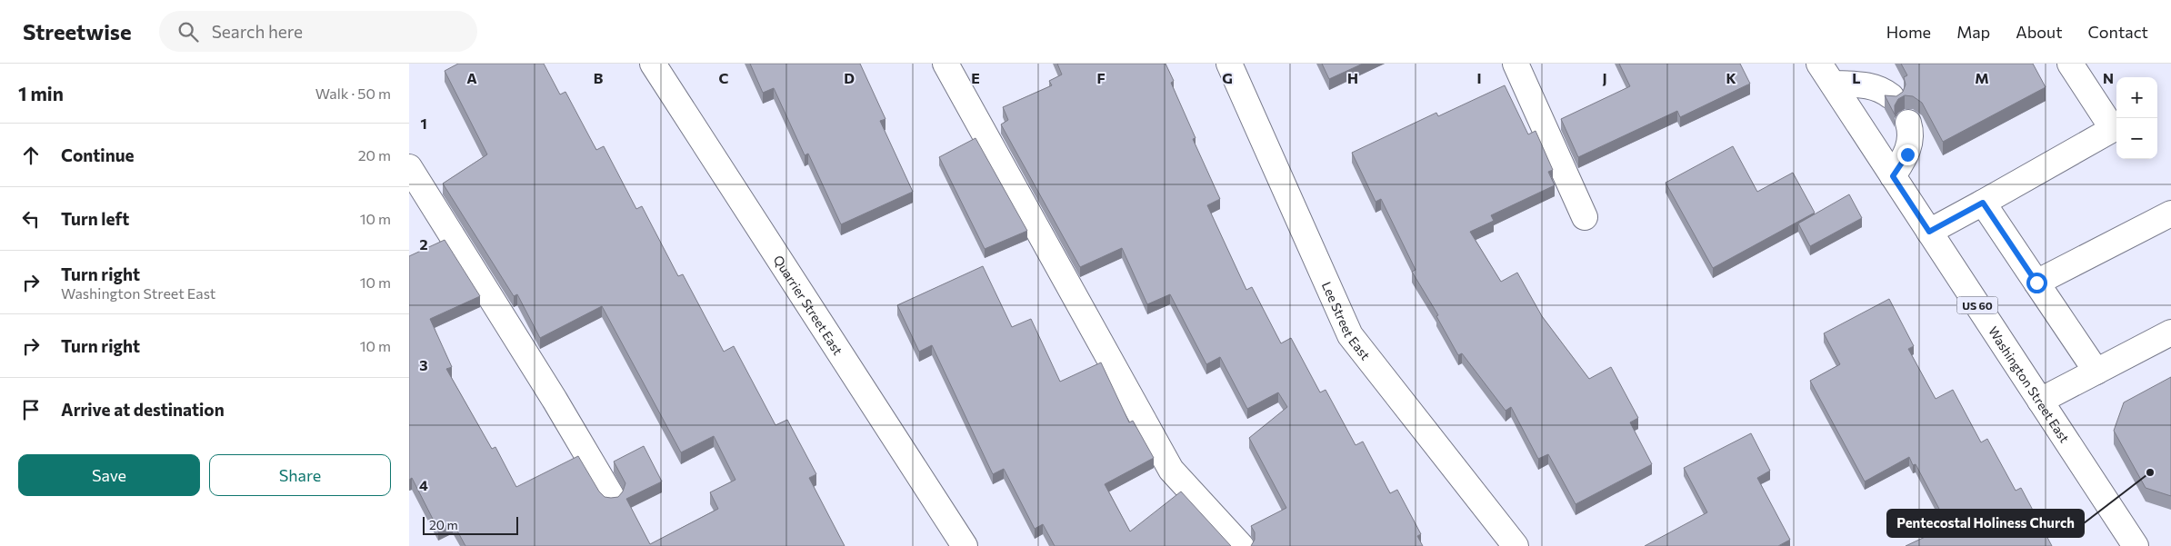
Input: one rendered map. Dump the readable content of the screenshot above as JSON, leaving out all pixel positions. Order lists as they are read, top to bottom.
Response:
{
  "streets": {
    "main road": [
      "Quarrier Street East",
      "US 60",
      "Lee Street East",
      "Washington Street East"
    ]
  },
  "places": ["Pentecostal Holiness Church"],
  "scale_bar": "20 m",
  "page": {
    "header": "Streetwise",
    "search": "Search here",
    "nav": [
      "Home",
      "Map",
      "About",
      "Contact"
    ],
    "heading": ["1 min", "Walk · 50 m"],
    "map_buttons": ["+", "−"],
    "list": [
      ["Continue", "20 m"],
      ["Turn left", "10 m"],
      ["Turn right", "Washington Street East", "10 m"],
      ["Turn right", "10 m"],
      "Arrive at destination"
    ],
    "buttons": ["Save", "Share"],
    "scale": "20 m"
  },
  "grid": {
    "columns": [
      "A",
      "B",
      "C",
      "D",
      "E",
      "F",
      "G",
      "H",
      "I",
      "J",
      "K",
      "L",
      "M",
      "N"
    ],
    "rows": [
      "1",
      "2",
      "3",
      "4"
    ]
  }
}
